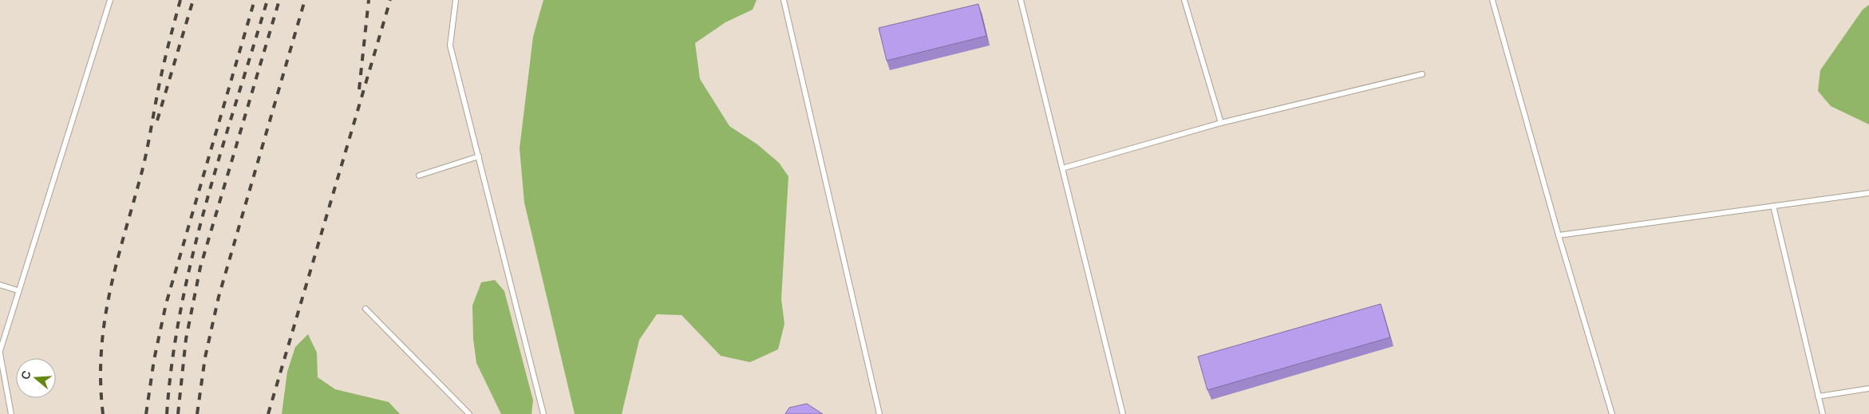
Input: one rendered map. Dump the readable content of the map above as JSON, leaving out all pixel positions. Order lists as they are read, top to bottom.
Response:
{
  "north": "left"
}
